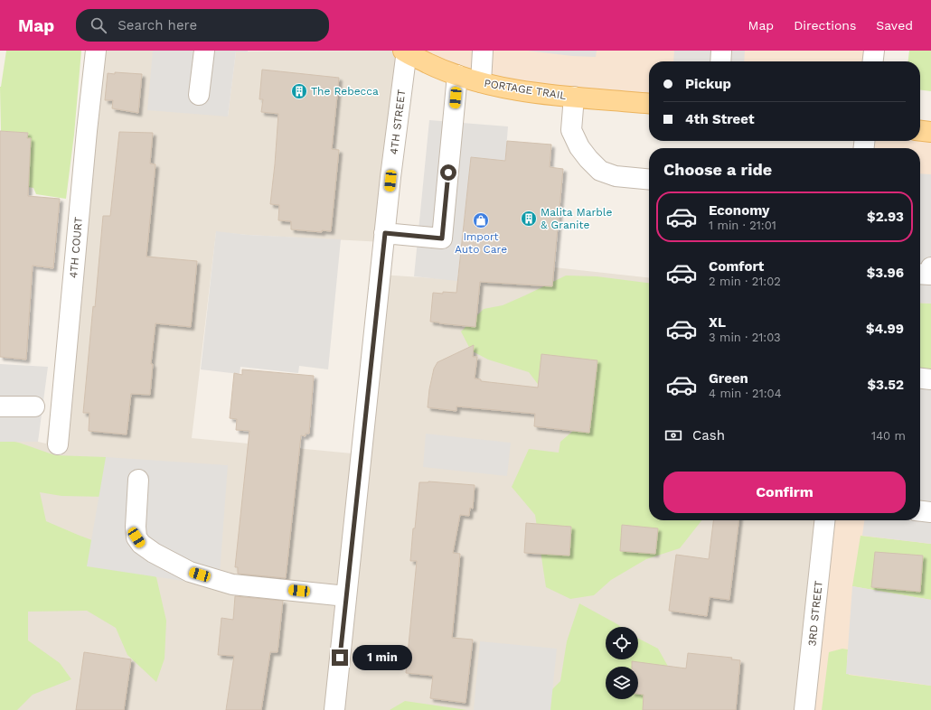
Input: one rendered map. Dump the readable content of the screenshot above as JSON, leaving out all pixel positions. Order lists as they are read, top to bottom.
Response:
{
  "streets": {
    "main road": ["PORTAGE TRAIL"],
    "street": ["4TH STREET", "4TH COURT", "3RD STREET"]
  },
  "crossings": [
    ["PORTAGE TRAIL", "4TH STREET"]
  ],
  "places": {
    "building": ["The Rebecca", "Malita Marble & Granite"],
    "shop": ["Import Auto Care"]
  },
  "page": {
    "header": "Map",
    "search": "Search here",
    "nav": ["Map", "Directions", "Saved"],
    "banner": ["Pickup", "4th Street"],
    "heading": "Choose a ride",
    "list": [
      {
        "name": "Economy",
        "note": "1 min · 21:01",
        "value": "$2.93"
      },
      {
        "name": "Comfort",
        "note": "2 min · 21:02",
        "value": "$3.96"
      },
      {
        "name": "XL",
        "note": "3 min · 21:03",
        "value": "$4.99"
      },
      {
        "name": "Green",
        "note": "4 min · 21:04",
        "value": "$3.52"
      }
    ],
    "pay": ["Cash", "140 m"],
    "buttons": "Confirm",
    "bubble": "1 min"
  }
}
